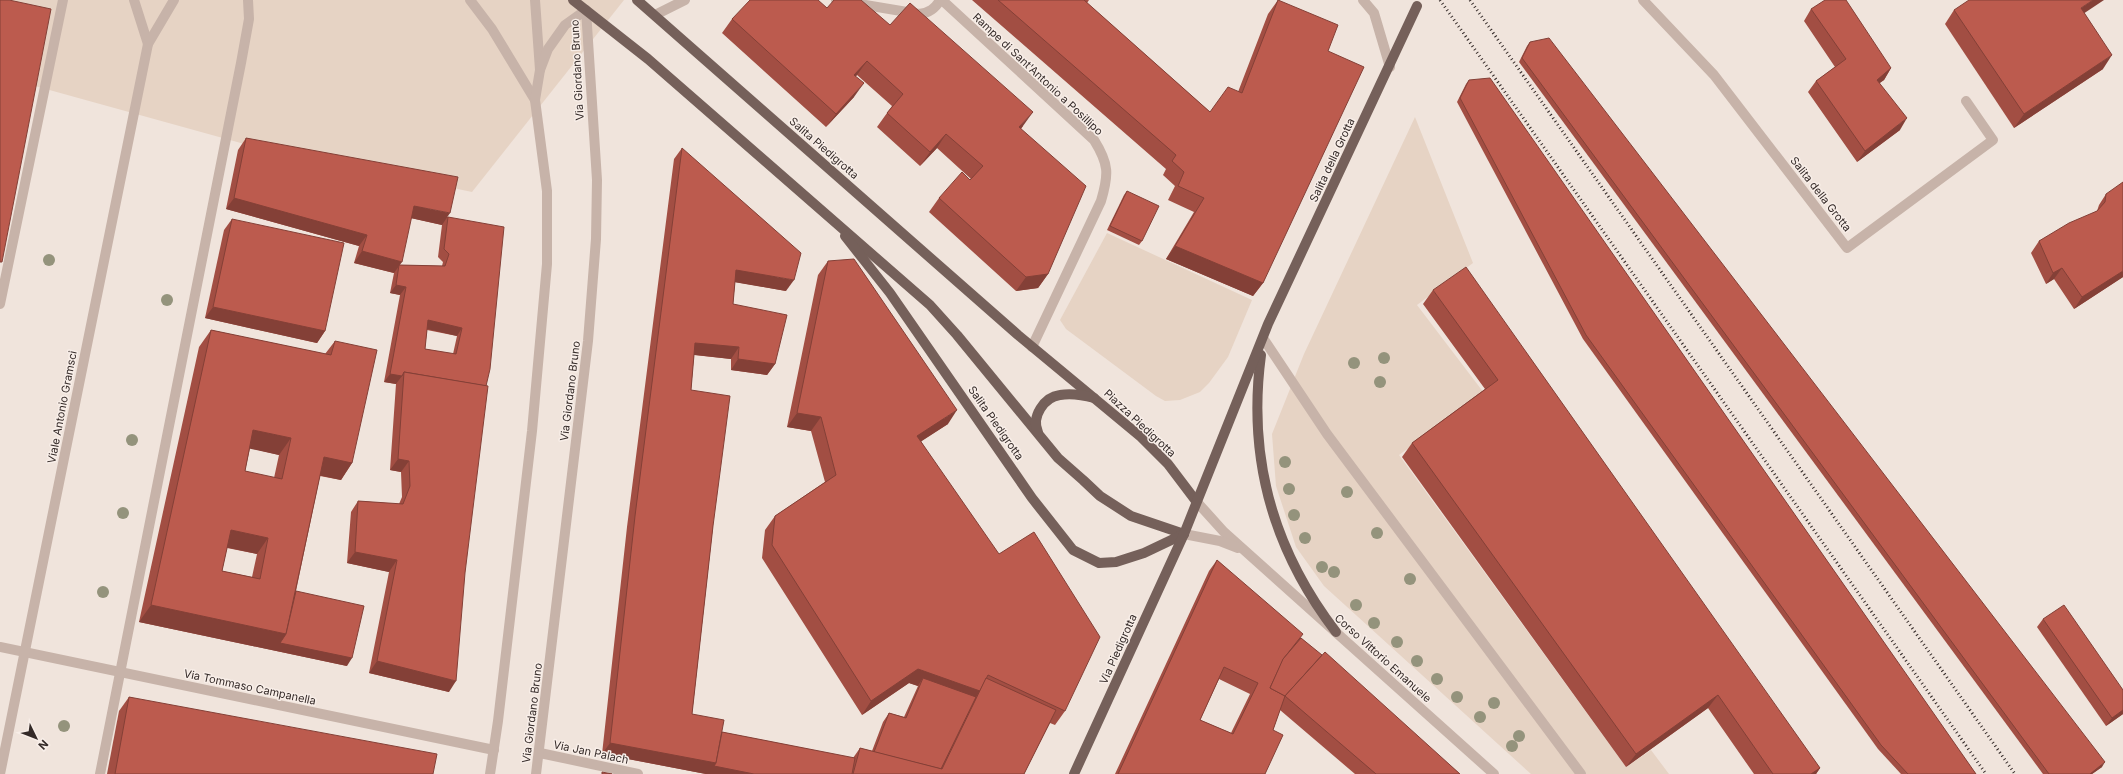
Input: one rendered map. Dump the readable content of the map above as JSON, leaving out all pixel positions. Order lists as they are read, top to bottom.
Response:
{
  "streets": {
    "main road": [
      "Salita Piedigrotta",
      "Salita della Grotta",
      "Piazza Piedigrotta",
      "Via Piedigrotta"
    ],
    "street": [
      "Via Giordano Bruno",
      "Rampe di Sant'Antonio a Posillipo",
      "Viale Antonio Gramsci",
      "Corso Vittorio Emanuele",
      "Via Tommaso Campanella",
      "Via Jan Palach"
    ]
  },
  "crossings": [
    ["Via Giordano Bruno", "Salita Piedigrotta"],
    ["Via Giordano Bruno", "Via Jan Palach"],
    ["Rampe di Sant'Antonio a Posillipo", "Salita Piedigrotta"],
    ["Rampe di Sant'Antonio a Posillipo", "Piazza Piedigrotta"],
    ["Salita Piedigrotta", "Piazza Piedigrotta"],
    ["Salita Piedigrotta", "Via Piedigrotta"],
    ["Salita Piedigrotta", "Corso Vittorio Emanuele"],
    ["Salita della Grotta", "Via Piedigrotta"],
    ["Viale Antonio Gramsci", "Via Tommaso Campanella"],
    ["Piazza Piedigrotta", "Via Piedigrotta"],
    ["Piazza Piedigrotta", "Corso Vittorio Emanuele"]
  ],
  "north": "bottom right"
}
